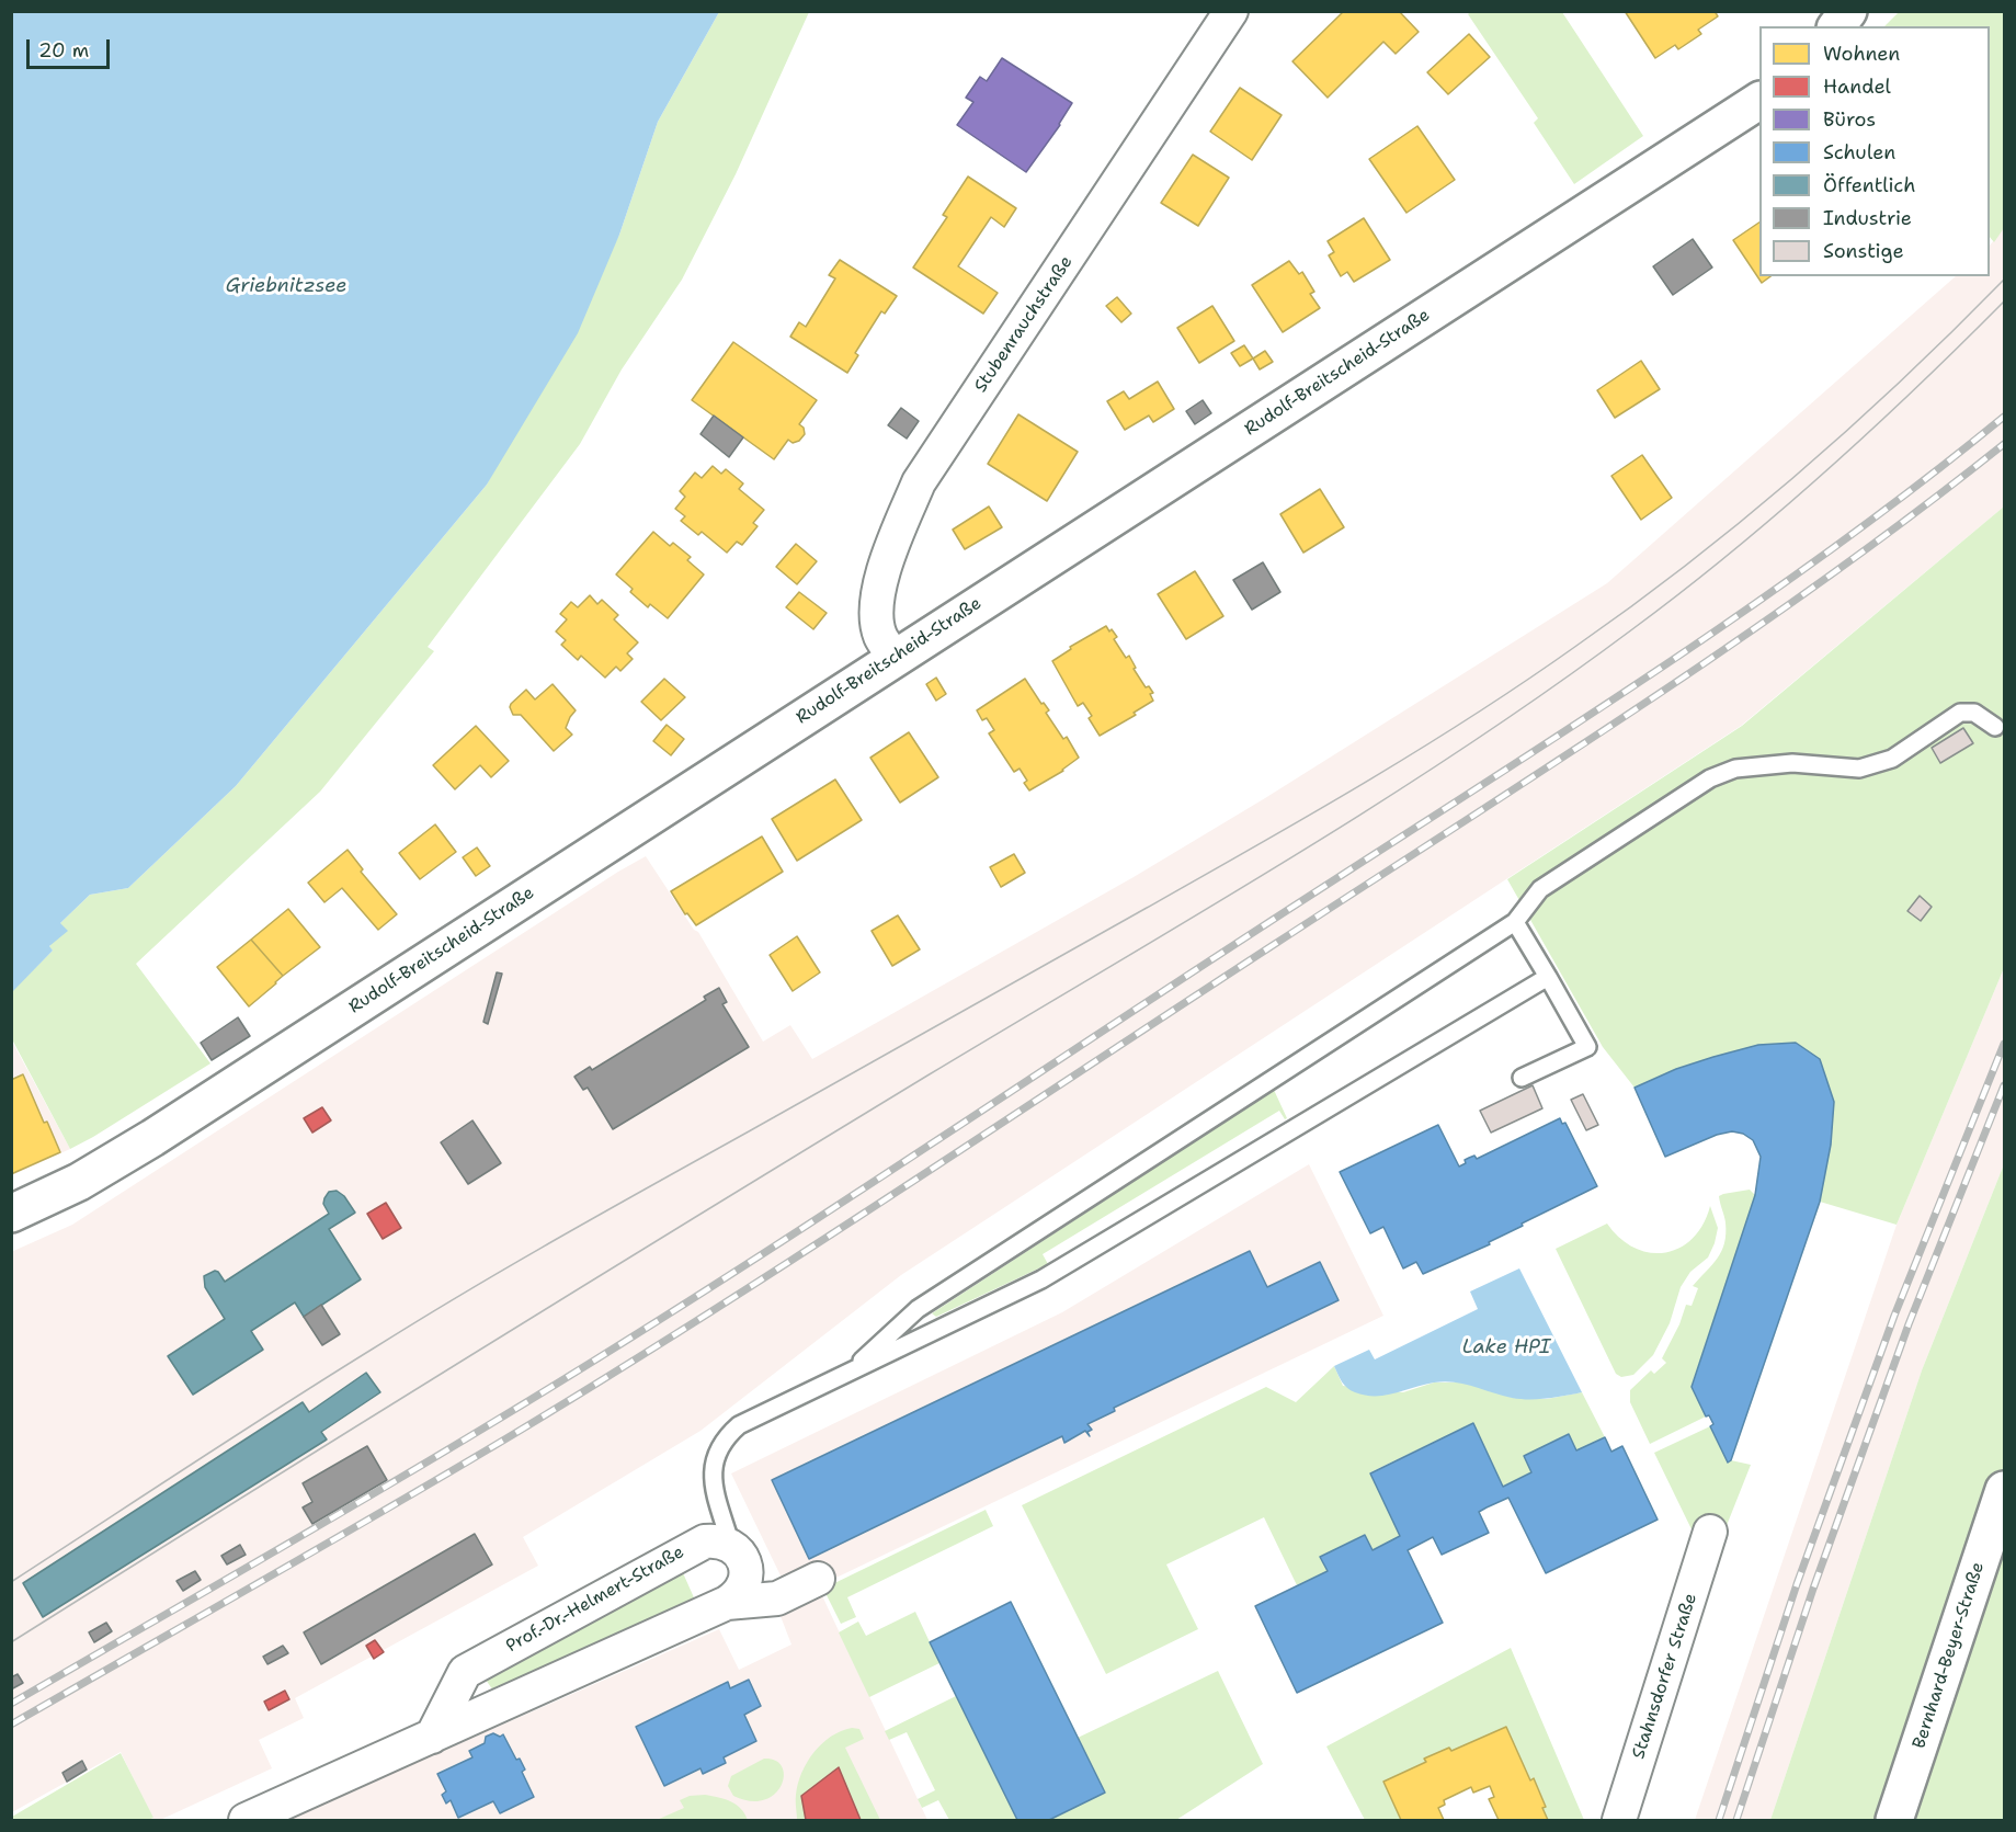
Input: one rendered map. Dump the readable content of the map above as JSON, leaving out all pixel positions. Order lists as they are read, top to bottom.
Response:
{
  "streets": {
    "street": [
      "Stubenrauchstraße",
      "Rudolf-Breitscheid-Straße",
      "Prof.-Dr.-Helmert-Straße",
      "Bernhard-Beyer-Straße",
      "Stahnsdorfer Straße"
    ]
  },
  "crossings": [
    ["Stubenrauchstraße", "Rudolf-Breitscheid-Straße"]
  ],
  "water": ["Griebnitzsee", "Lake HPI"],
  "legend": [
    "Wohnen",
    "Handel",
    "Büros",
    "Schulen",
    "Öffentlich",
    "Industrie",
    "Sonstige"
  ],
  "scale_bar": "20 m"
}
